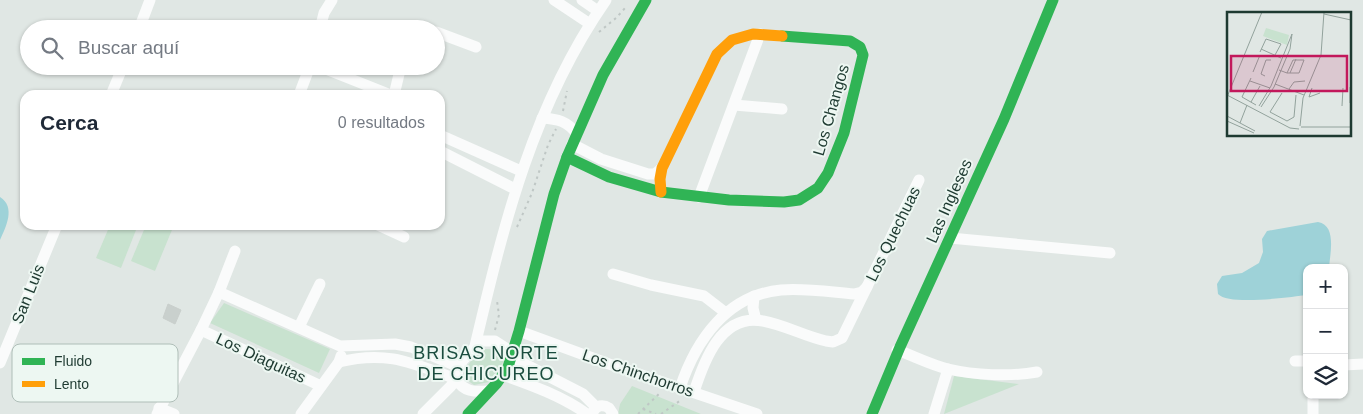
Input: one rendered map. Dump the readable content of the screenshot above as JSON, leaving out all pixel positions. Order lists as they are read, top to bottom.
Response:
{
  "streets": {
    "street": [
      "Los Changos",
      "Las Ingleses",
      "Los Quechuas",
      "San Luis",
      "Los Diaguitas",
      "Los Chinchorros"
    ]
  },
  "crossings": [
    ["Los Quechuas", "Los Chinchorros"]
  ],
  "districts": ["BRISAS NORTE DE CHICUREO"],
  "legend": ["Fluido", "Lento"],
  "page": {
    "search": "Buscar aquí",
    "heading": ["Cerca", "0 resultados"],
    "map_buttons": ["+", "−"]
  }
}
